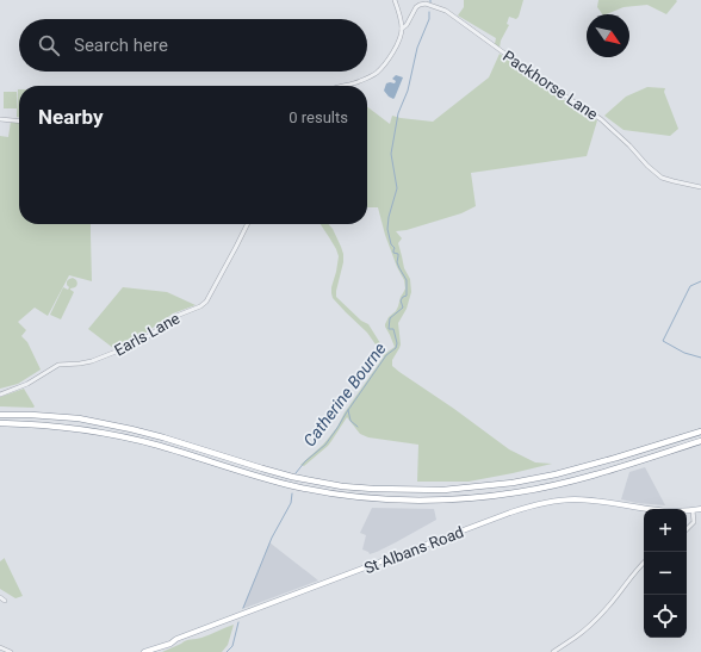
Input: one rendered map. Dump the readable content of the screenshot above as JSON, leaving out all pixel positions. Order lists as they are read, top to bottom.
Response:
{
  "streets": {
    "main road": ["St Albans Road"],
    "street": ["Packhorse Lane", "Earls Lane"]
  },
  "water": ["Catherine Bourne"],
  "north": "bottom right",
  "page": {
    "search": "Search here",
    "heading": ["Nearby", "0 results"],
    "map_buttons": ["+", "−"]
  }
}
